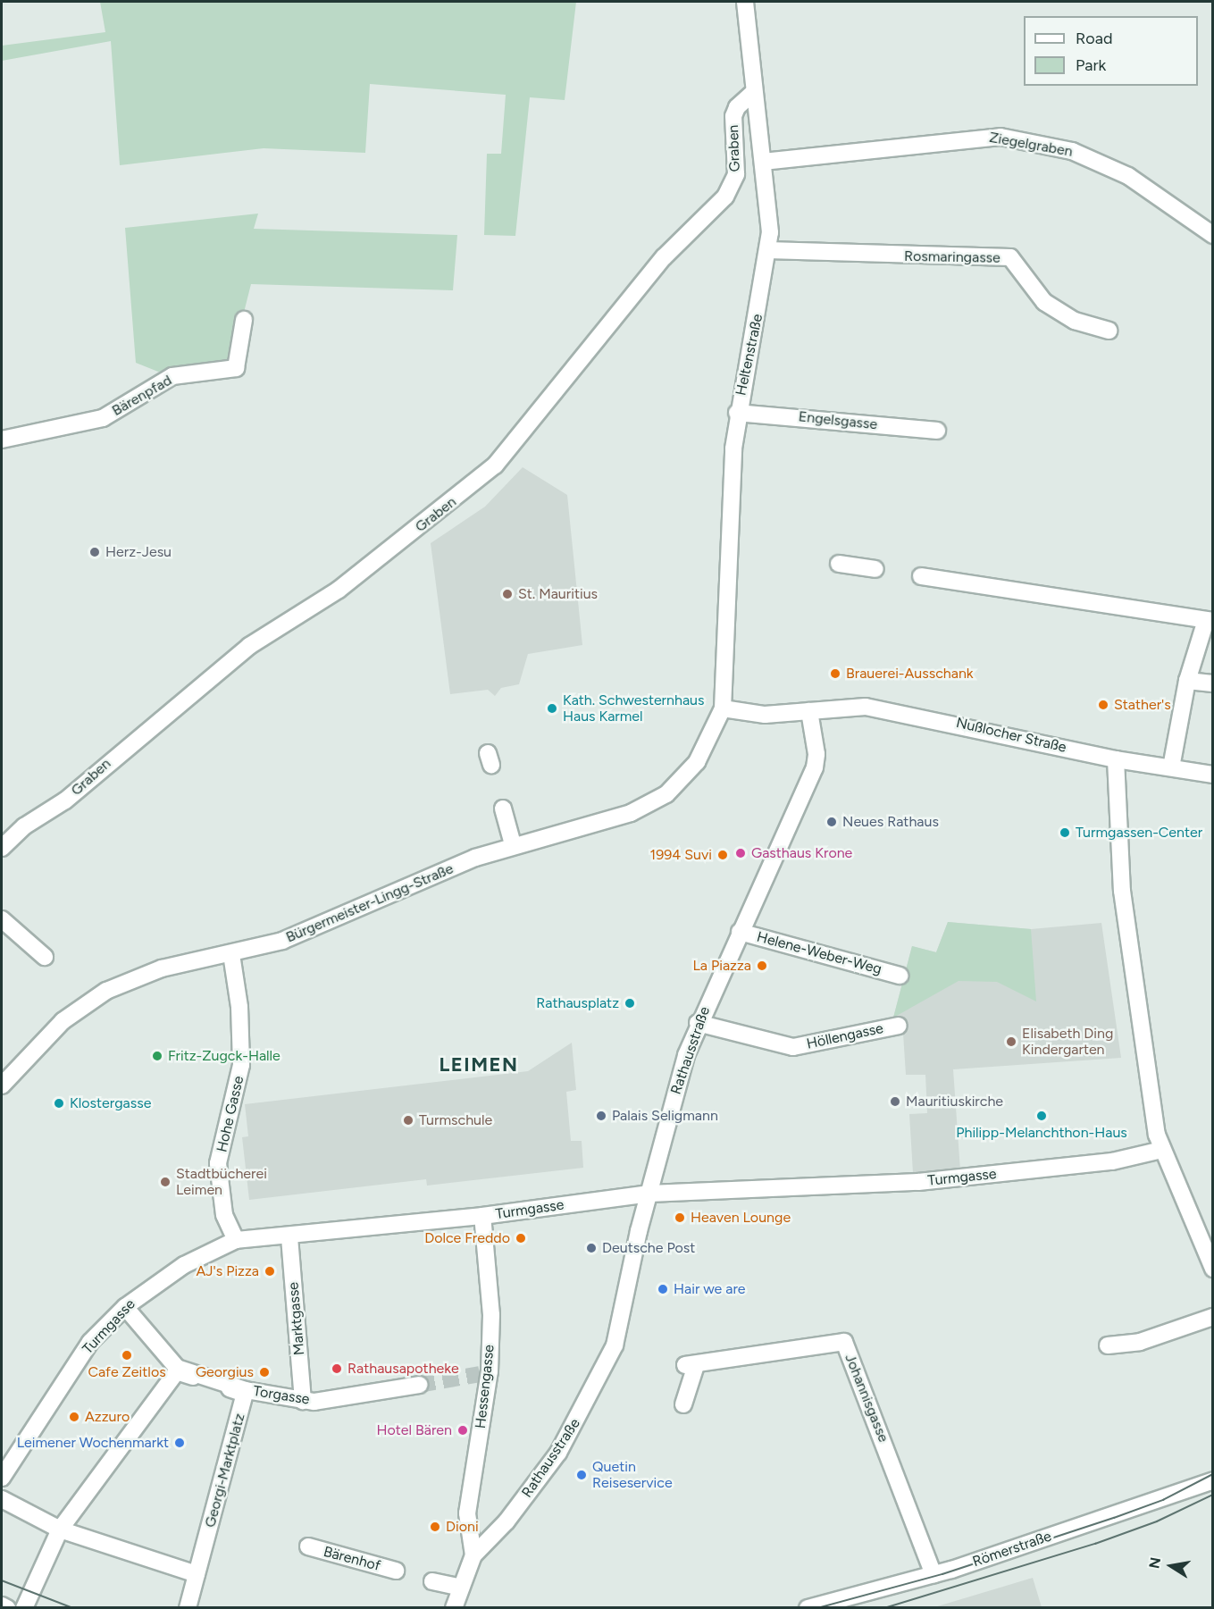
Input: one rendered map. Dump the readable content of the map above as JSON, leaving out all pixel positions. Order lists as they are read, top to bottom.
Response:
{
  "streets": {
    "street": [
      "Ziegelgraben",
      "Graben",
      "Rosmaringasse",
      "Heltenstraße",
      "Bärenpfad",
      "Engelsgasse",
      "Nußlocher Straße",
      "Bürgermeister-Lingg-Straße",
      "Helene-Weber-Weg",
      "Höllengasse",
      "Rathausstraße",
      "Hohe Gasse",
      "Turmgasse",
      "Marktgasse",
      "Hessengasse",
      "Torgasse",
      "Johannisgasse",
      "Georgi-Marktplatz",
      "Römerstraße",
      "Bärenhof"
    ]
  },
  "crossings": [
    ["Ziegelgraben", "Heltenstraße"],
    ["Graben", "Heltenstraße"],
    ["Rosmaringasse", "Heltenstraße"],
    ["Heltenstraße", "Engelsgasse"],
    ["Heltenstraße", "Bürgermeister-Lingg-Straße"],
    ["Nußlocher Straße", "Rathausstraße"],
    ["Bürgermeister-Lingg-Straße", "Hohe Gasse"],
    ["Helene-Weber-Weg", "Rathausstraße"],
    ["Höllengasse", "Rathausstraße"],
    ["Rathausstraße", "Turmgasse"],
    ["Rathausstraße", "Hessengasse"],
    ["Hohe Gasse", "Turmgasse"],
    ["Turmgasse", "Marktgasse"],
    ["Turmgasse", "Hessengasse"],
    ["Turmgasse", "Torgasse"],
    ["Marktgasse", "Torgasse"],
    ["Johannisgasse", "Römerstraße"]
  ],
  "districts": ["LEIMEN"],
  "places": [
    "Herz-Jesu",
    "St. Mauritius",
    "Brauerei-Ausschank",
    "Stather's",
    "Kath. Schwesternhaus Haus Karmel",
    "Neues Rathaus",
    "Turmgassen-Center",
    "Gasthaus Krone",
    "1994 Suvi",
    "La Piazza",
    "Rathausplatz",
    "Elisabeth Ding Kindergarten",
    "Fritz-Zugck-Halle",
    "Mauritiuskirche",
    "Klostergasse",
    "Palais Seligmann",
    "Philipp-Melanchthon-Haus",
    "Turmschule",
    "Stadtbücherei Leimen",
    "Heaven Lounge",
    "Dolce Freddo",
    "Deutsche Post",
    "AJ's Pizza",
    "Hair we are",
    "Cafe Zeitlos",
    "Rathausapotheke",
    "Georgius",
    "Azzuro",
    "Hotel Bären",
    "Leimener Wochenmarkt",
    "Quetin Reiseservice",
    "Dioni"
  ],
  "legend": ["Road", "Park"],
  "north": "left"
}
